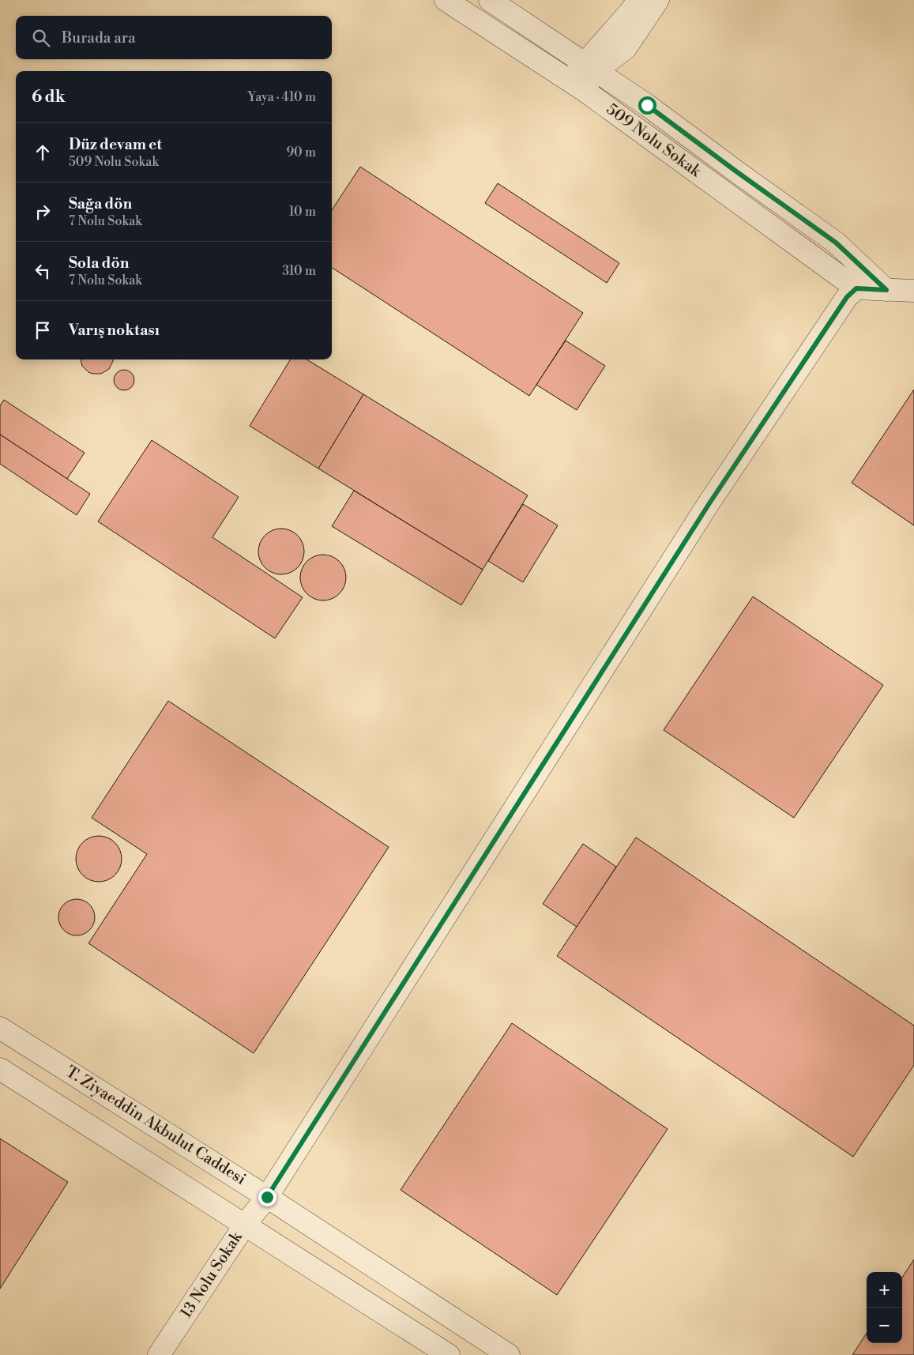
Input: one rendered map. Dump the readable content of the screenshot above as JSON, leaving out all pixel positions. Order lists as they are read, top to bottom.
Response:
{
  "streets": {
    "street": ["509 Nolu Sokak", "T. Ziyaeddin Akbulut Caddesi", "13 Nolu Sokak"]
  },
  "crossings": [
    ["509 Nolu Sokak", "13 Nolu Sokak"],
    ["T. Ziyaeddin Akbulut Caddesi", "13 Nolu Sokak"]
  ],
  "page": {
    "search": "Burada ara",
    "heading": ["6 dk", "Yaya · 410 m"],
    "list": [
      ["Düz devam et", "509 Nolu Sokak", "90 m"],
      ["Sağa dön", "7 Nolu Sokak", "10 m"],
      ["Sola dön", "7 Nolu Sokak", "310 m"],
      "Varış noktası"
    ],
    "map_buttons": ["+", "−"]
  }
}
